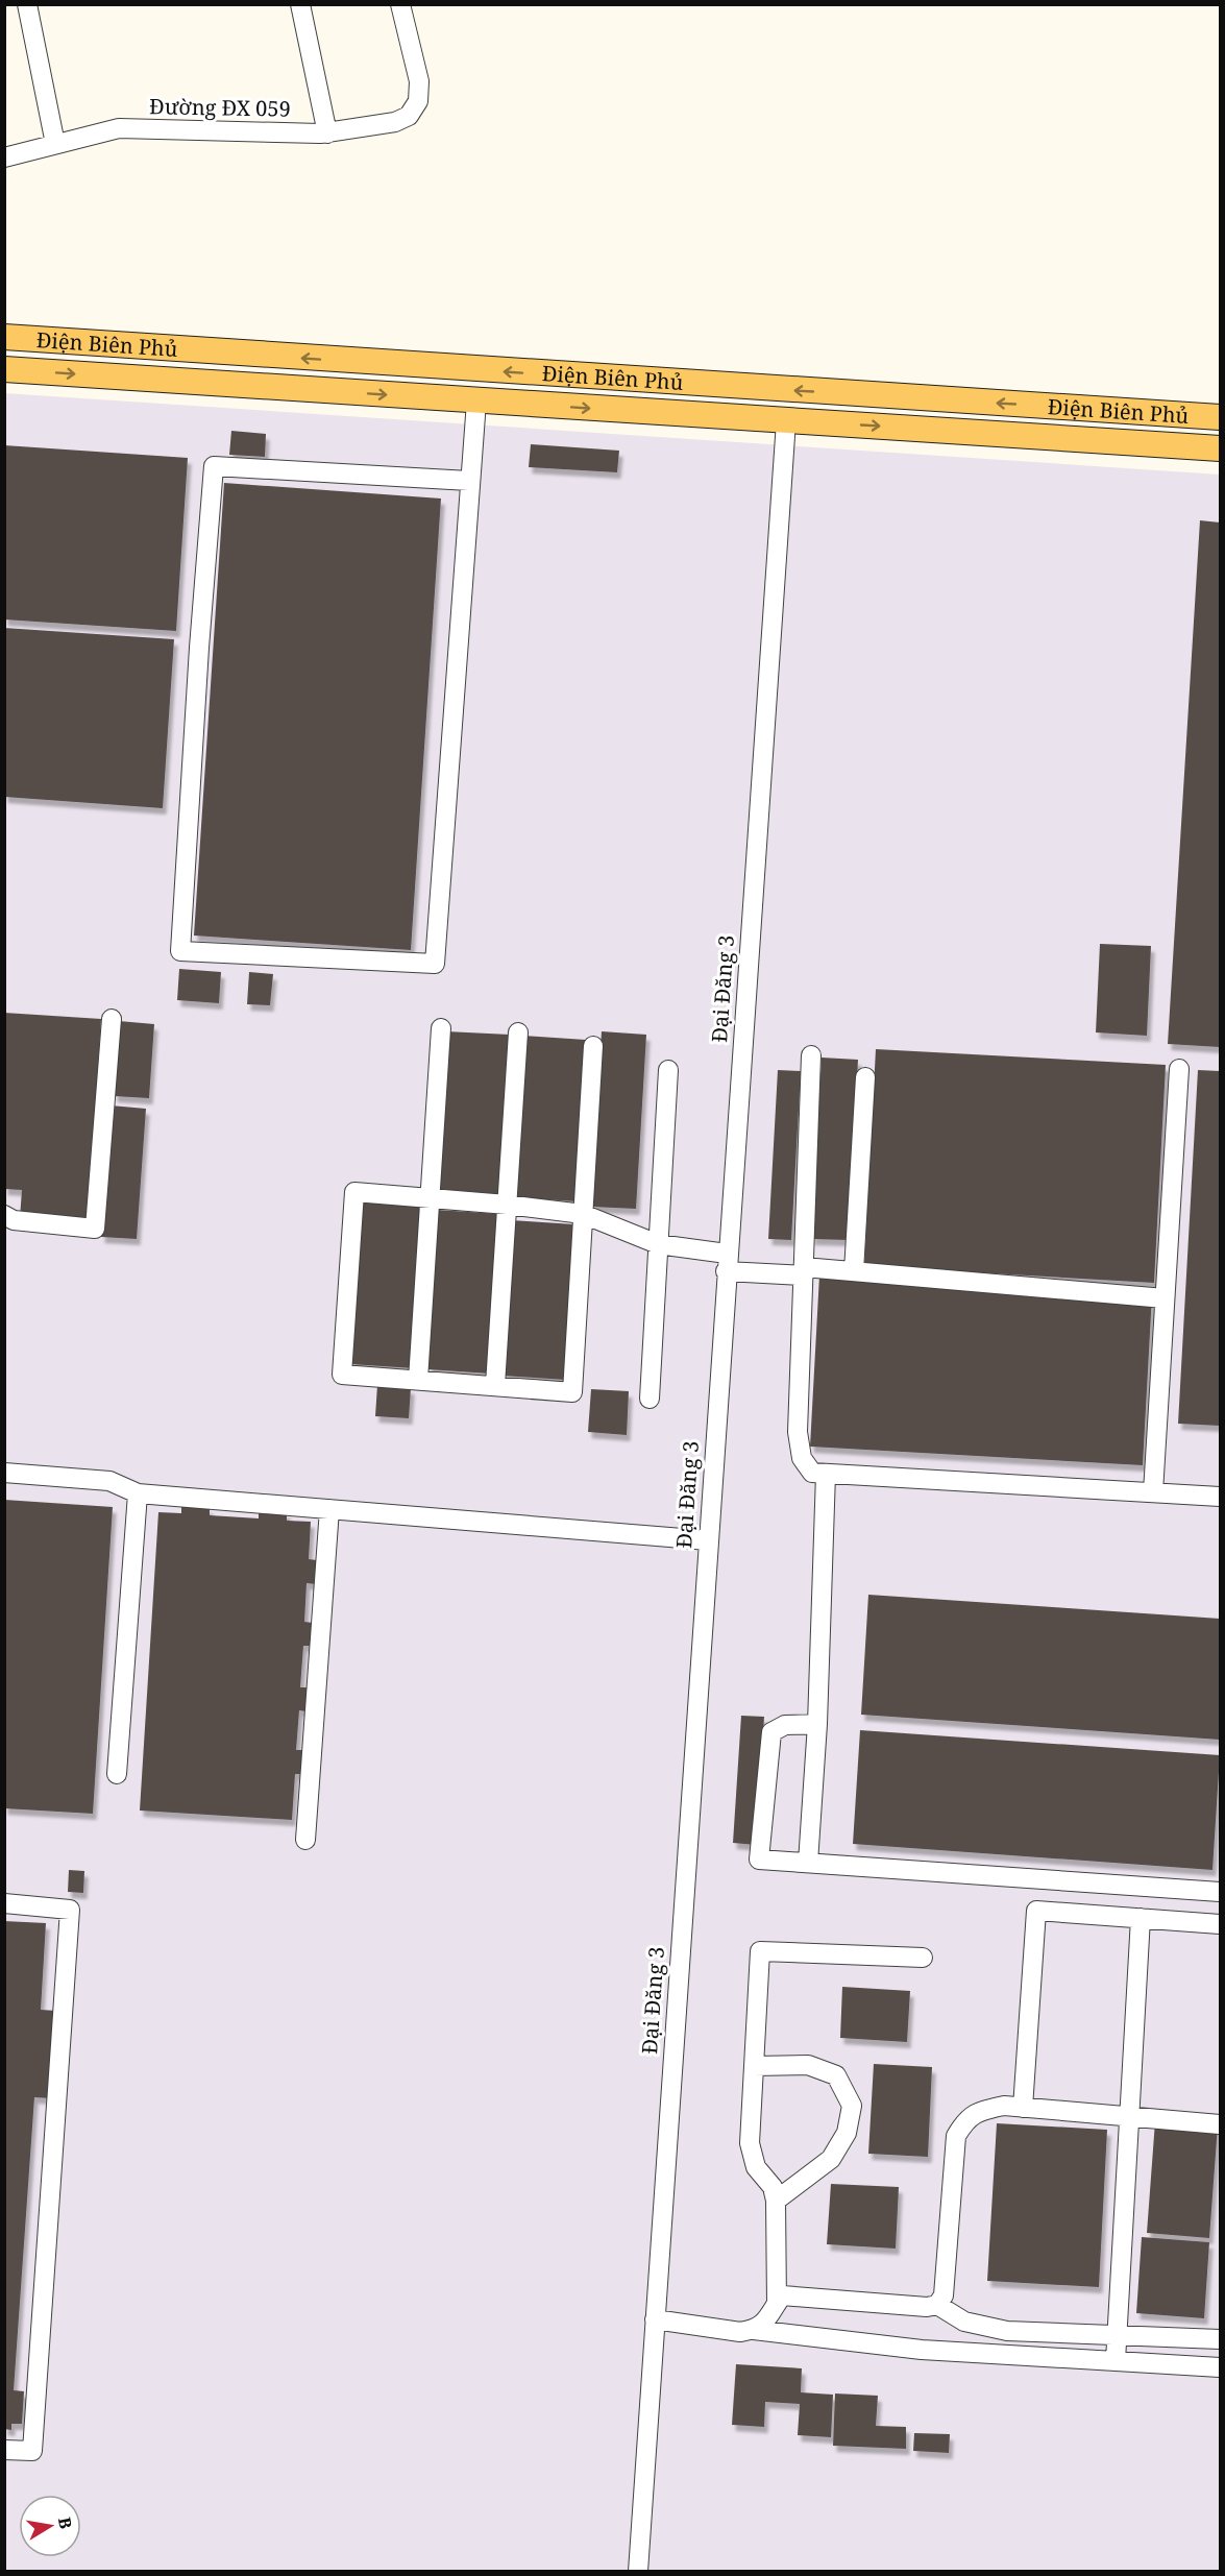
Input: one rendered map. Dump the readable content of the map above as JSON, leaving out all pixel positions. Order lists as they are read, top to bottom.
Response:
{
  "streets": {
    "main road": ["Điện Biên Phủ"],
    "street": ["Đường ĐX 059", "Đại Đăng 3"]
  },
  "crossings": [
    ["Điện Biên Phủ", "Đại Đăng 3"]
  ],
  "north": "right"
}
